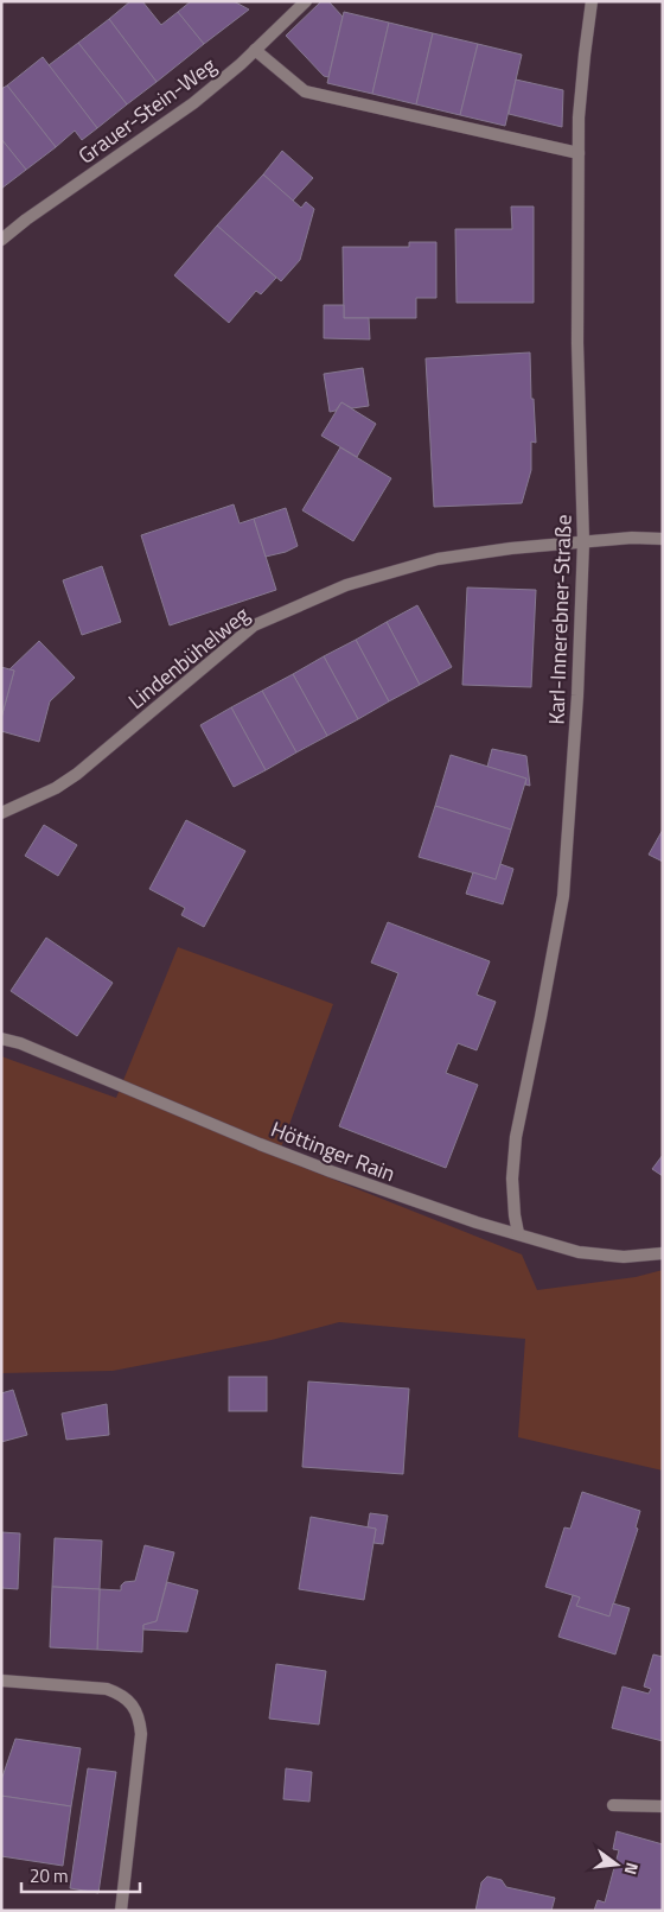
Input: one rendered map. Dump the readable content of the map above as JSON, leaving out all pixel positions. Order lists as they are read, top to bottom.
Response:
{
  "streets": {
    "street": [
      "Grauer-Stein-Weg",
      "Karl-Innerebner-Straße",
      "Lindenbühelweg",
      "Höttinger Rain"
    ]
  },
  "crossings": [
    ["Karl-Innerebner-Straße", "Lindenbühelweg"],
    ["Karl-Innerebner-Straße", "Höttinger Rain"]
  ],
  "scale_bar": "20 m",
  "north": "right"
}
